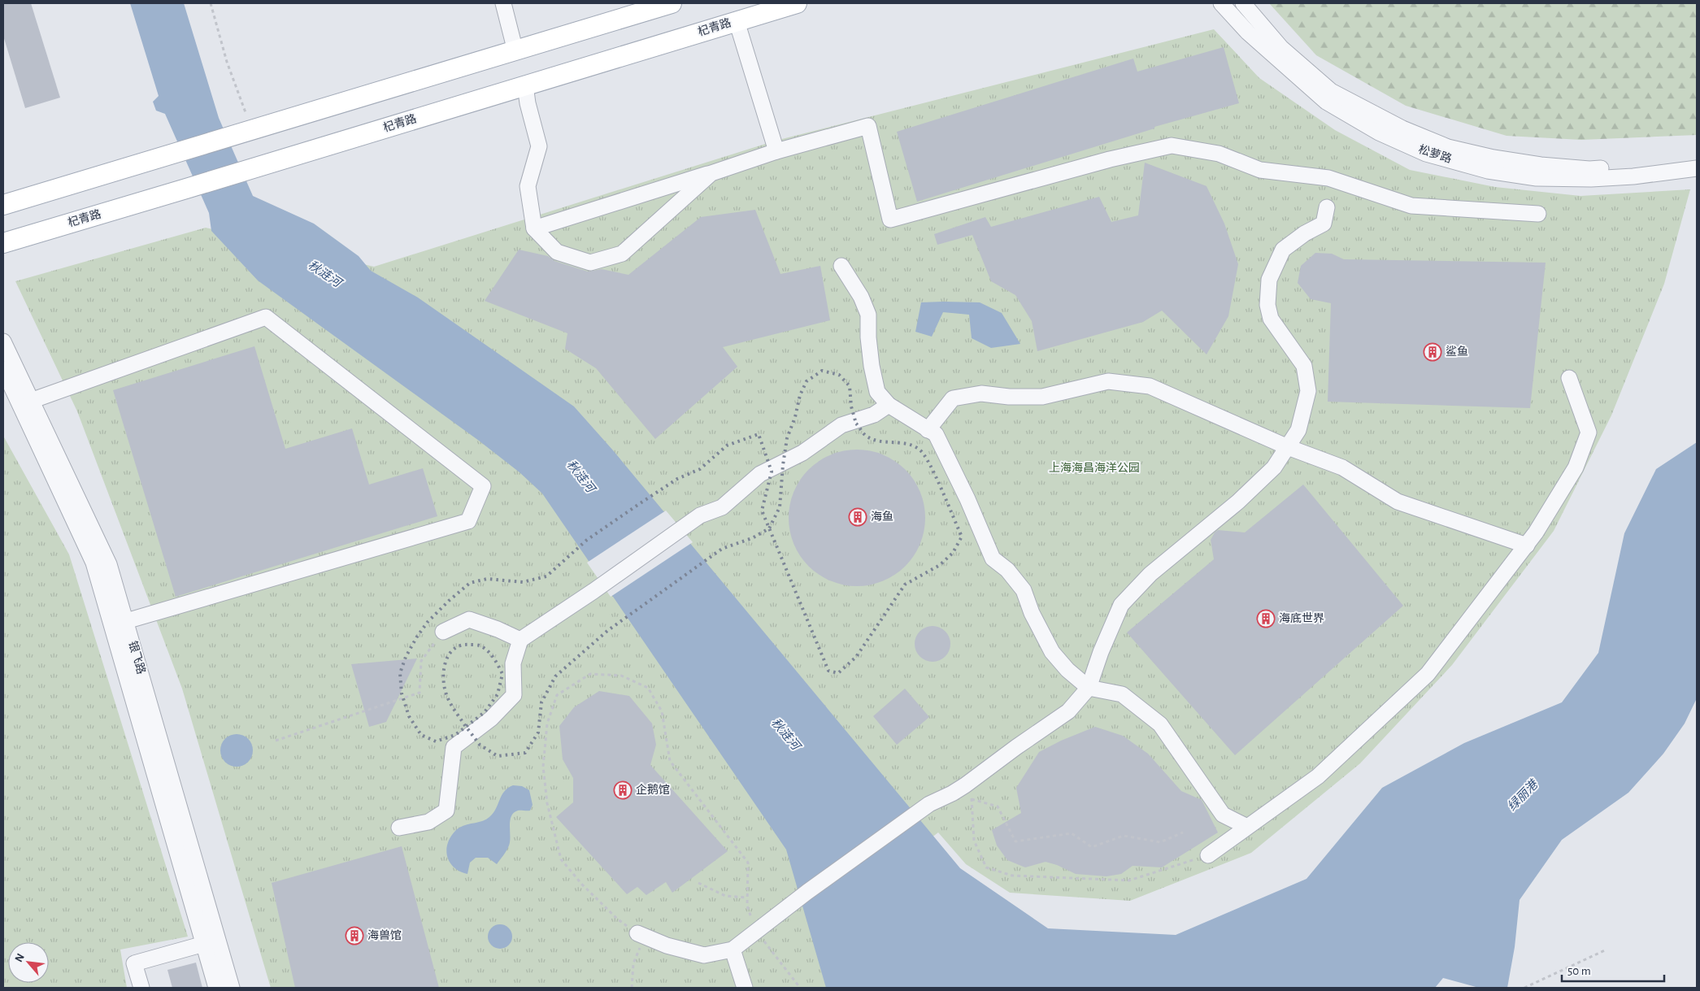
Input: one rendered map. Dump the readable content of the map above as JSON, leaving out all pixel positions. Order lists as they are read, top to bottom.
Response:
{
  "streets": {
    "main road": ["杞青路"],
    "street": ["松萝路", "银飞路"]
  },
  "water": ["秋涟河", "绿丽港"],
  "parks": ["上海海昌海洋公园"],
  "places": {
    "building": [
      "鲨鱼",
      "海鱼",
      "海底世界",
      "企鹅馆",
      "海兽馆"
    ]
  },
  "scale_bar": "50 m",
  "north": "top left"
}
